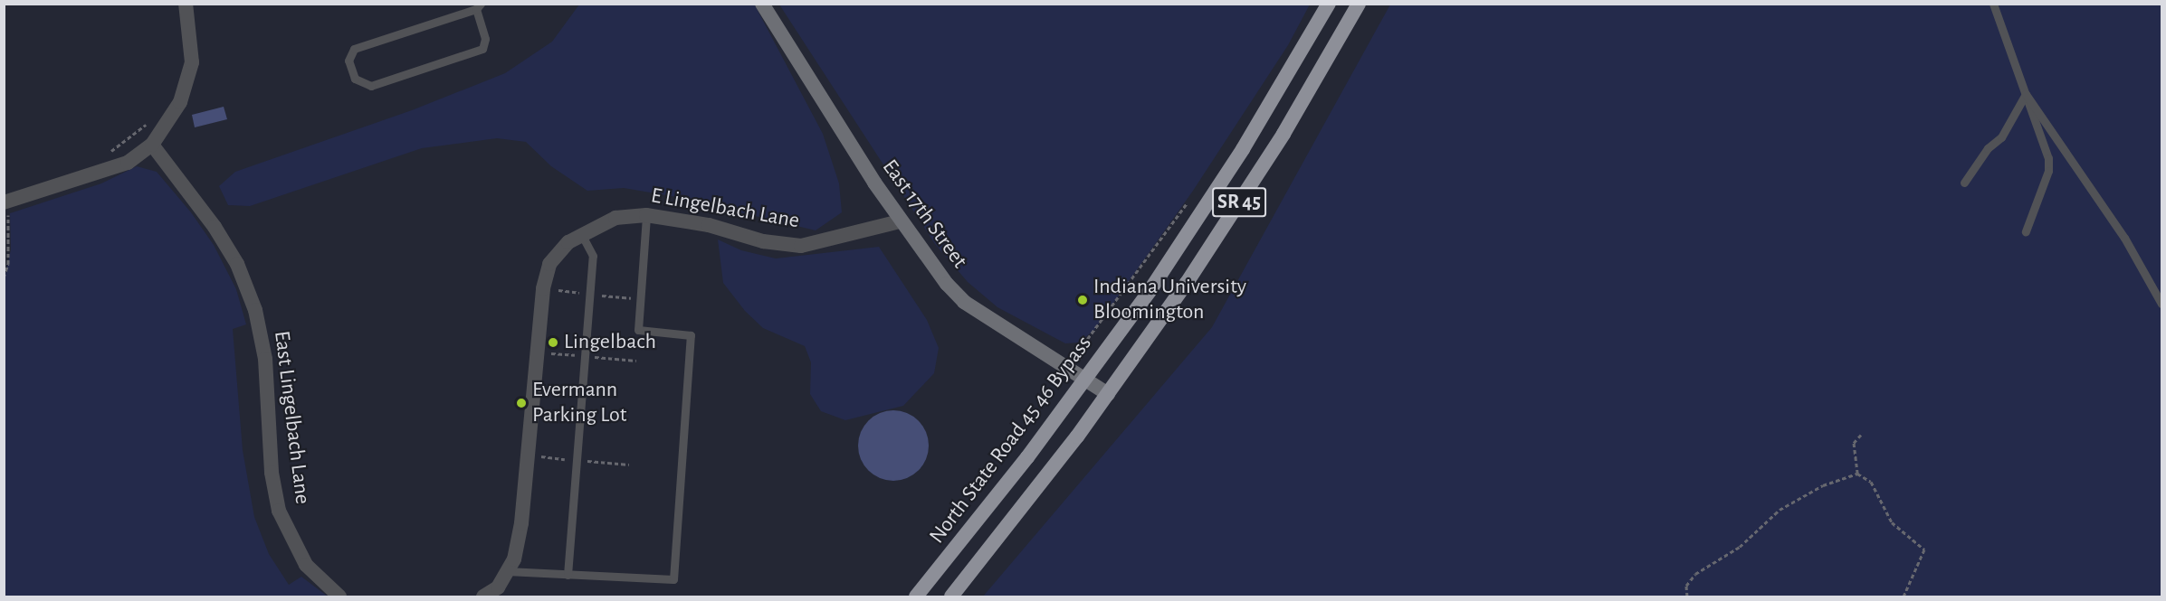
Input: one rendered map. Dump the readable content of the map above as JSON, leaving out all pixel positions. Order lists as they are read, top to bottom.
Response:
{
  "streets": {
    "highway": ["SR 45", "North State Road 45 46 Bypass"],
    "main road": ["East 17th Street"],
    "street": ["E Lingelbach Lane", "East Lingelbach Lane"]
  },
  "crossings": [
    ["SR 45", "East 17th Street"],
    ["E Lingelbach Lane", "East 17th Street"],
    ["East 17th Street", "North State Road 45 46 Bypass"]
  ],
  "places": ["Indiana University Bloomington", "Lingelbach", "Evermann Parking Lot"]
}
